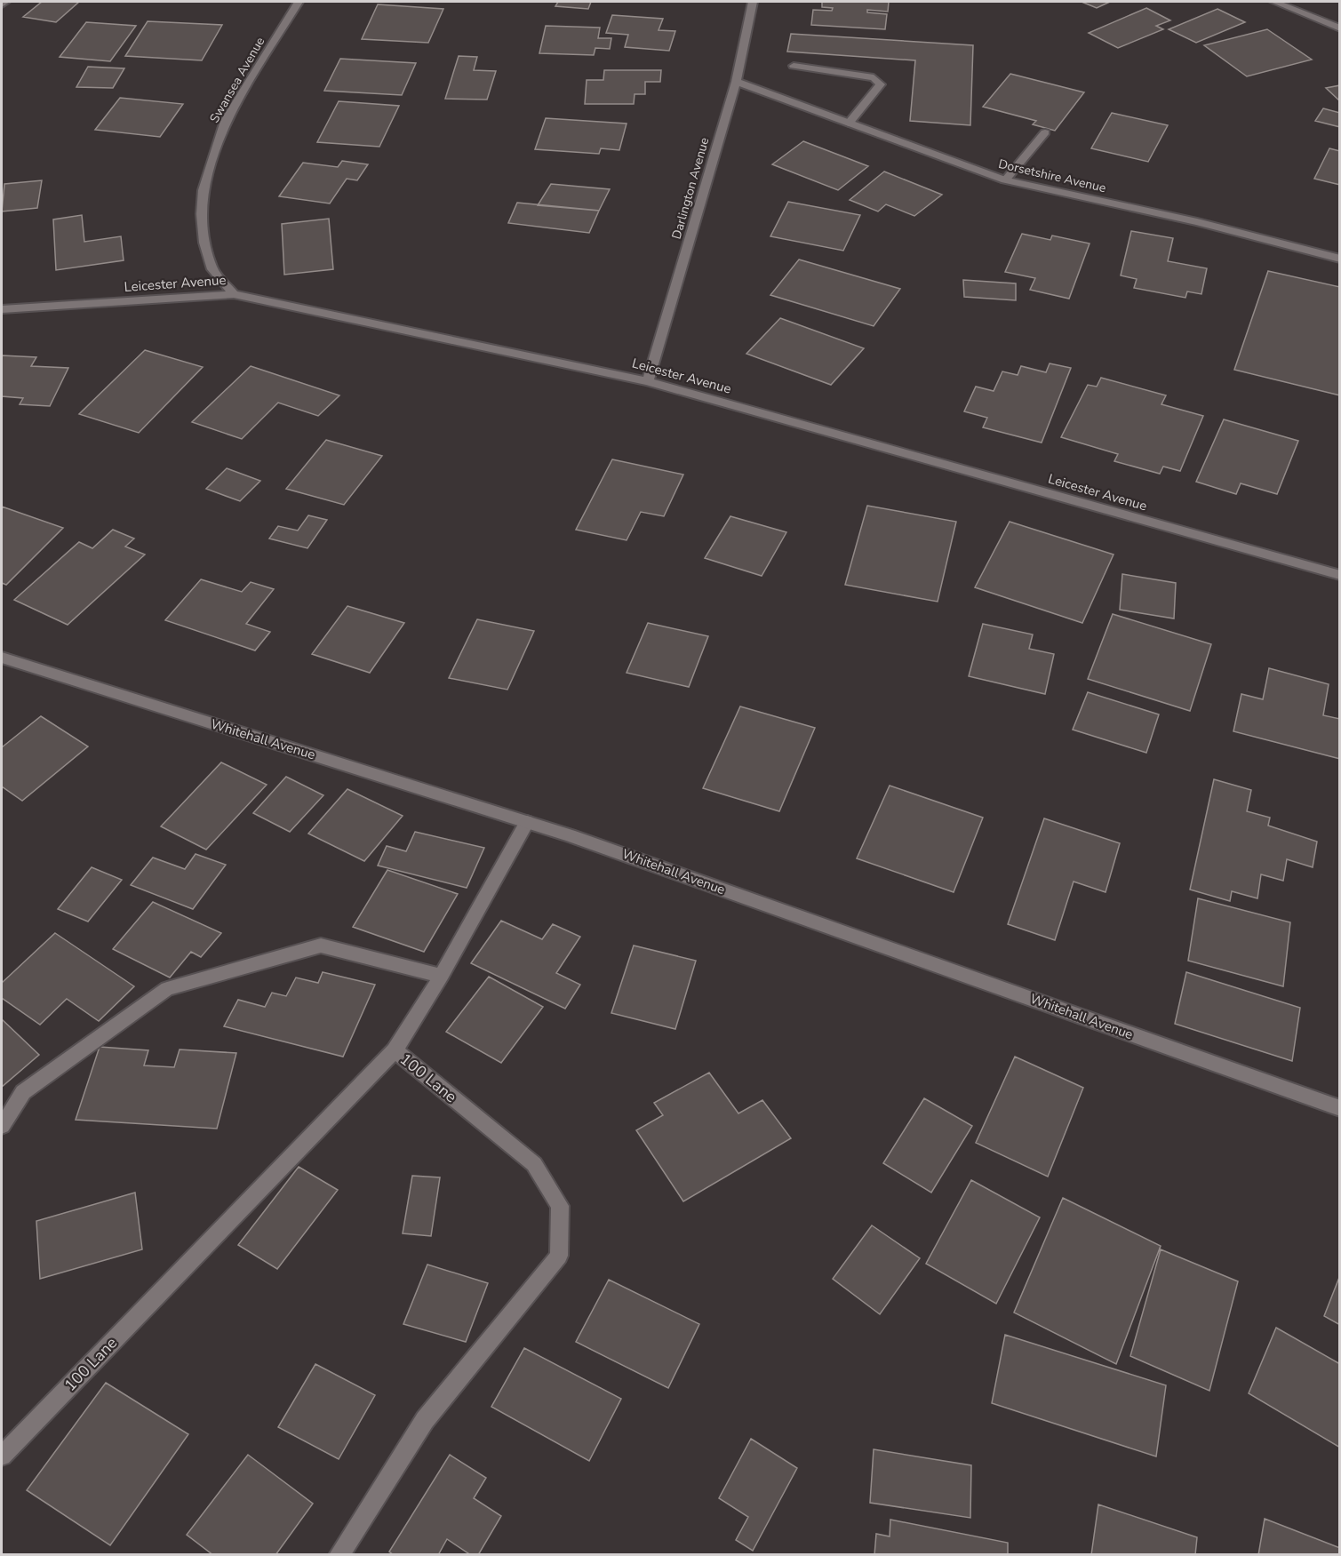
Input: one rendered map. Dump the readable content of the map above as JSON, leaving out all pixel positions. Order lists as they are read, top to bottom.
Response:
{
  "streets": {
    "street": [
      "Swansea Avenue",
      "Dorsetshire Avenue",
      "Darlington Avenue",
      "Leicester Avenue",
      "Whitehall Avenue",
      "100 Lane"
    ]
  },
  "crossings": [
    ["Swansea Avenue", "Leicester Avenue"],
    ["Dorsetshire Avenue", "Darlington Avenue"],
    ["Darlington Avenue", "Leicester Avenue"]
  ]
}
